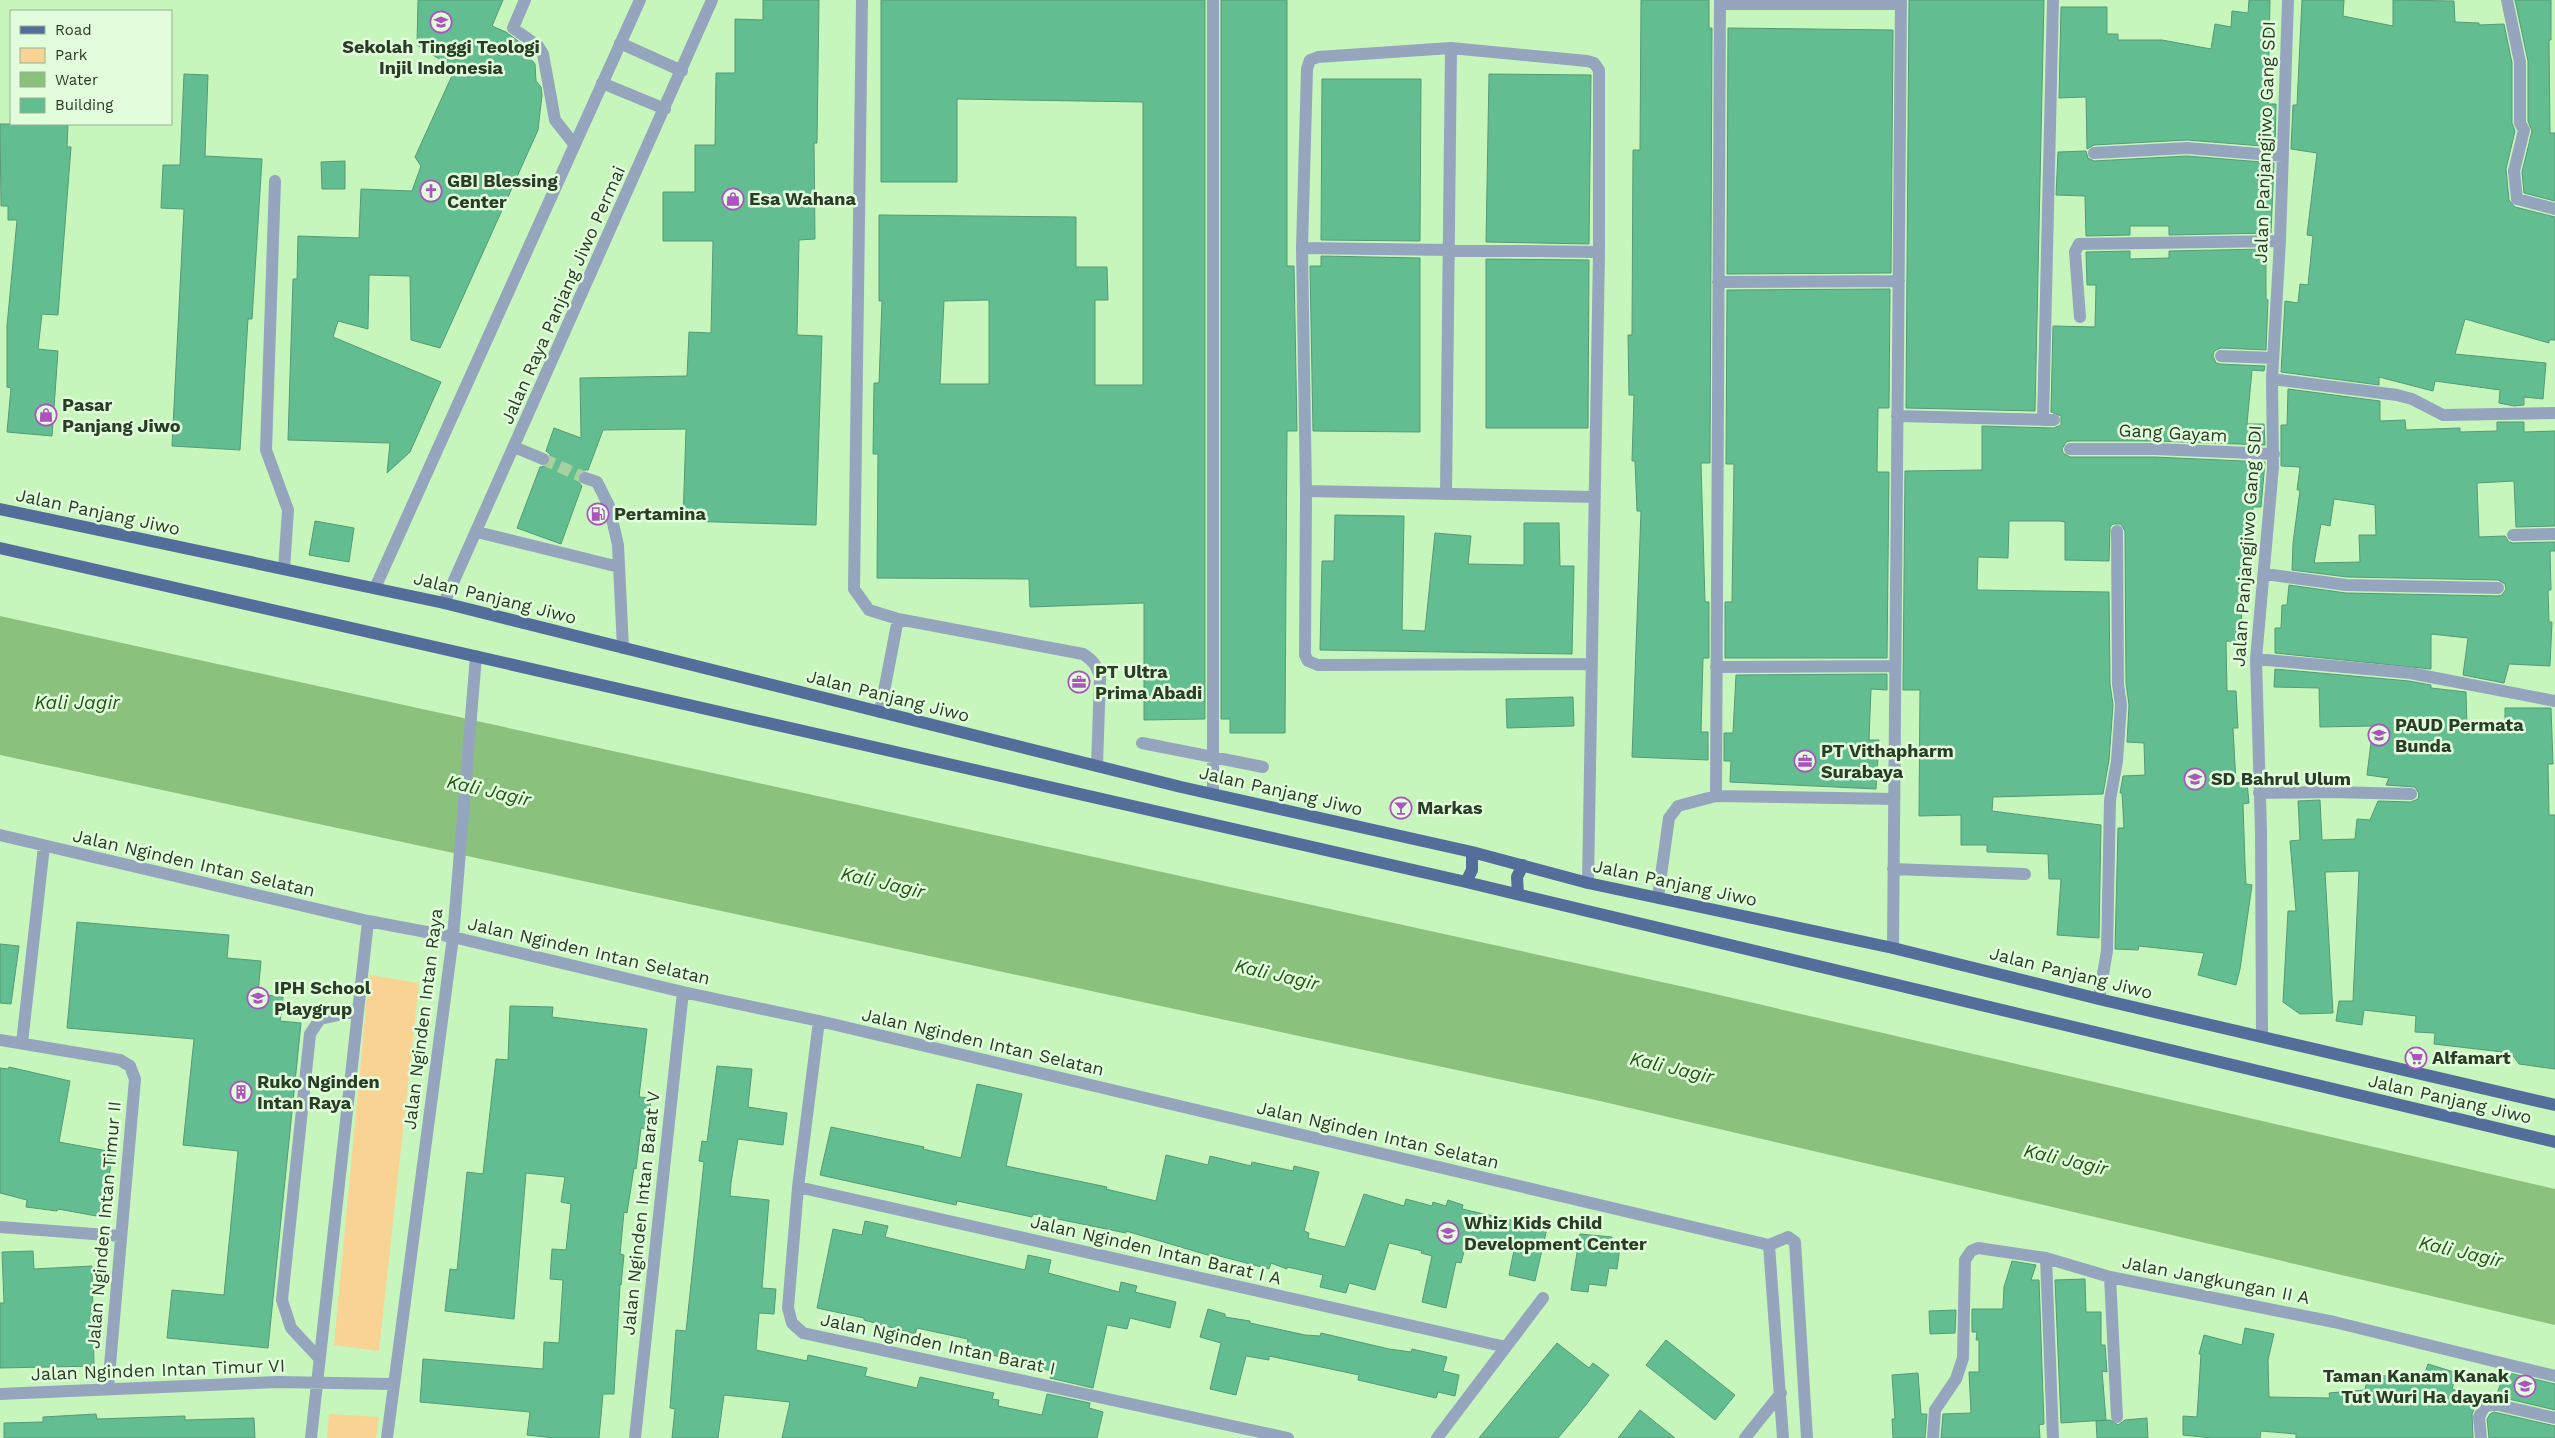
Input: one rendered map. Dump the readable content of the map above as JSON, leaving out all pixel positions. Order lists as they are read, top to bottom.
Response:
{
  "streets": {
    "main road": ["Jalan Panjang Jiwo"],
    "street": [
      "Jalan Panjangjiwo Gang SDI",
      "Jalan Raya Panjang Jiwo Permai",
      "Gang Gayam",
      "Jalan Nginden Intan Selatan",
      "Jalan Nginden Intan Raya",
      "Jalan Nginden Intan Barat V",
      "Jalan Nginden Intan Timur II",
      "Jalan Nginden Intan Barat I A",
      "Jalan Jangkungan II A",
      "Jalan Nginden Intan Barat I",
      "Jalan Nginden Intan Timur VI"
    ]
  },
  "crossings": [
    ["Jalan Panjangjiwo Gang SDI", "Gang Gayam"],
    ["Jalan Panjangjiwo Gang SDI", "Jalan Panjang Jiwo"],
    ["Jalan Raya Panjang Jiwo Permai", "Jalan Panjang Jiwo"],
    ["Jalan Panjang Jiwo", "Jalan Nginden Intan Raya"],
    ["Jalan Nginden Intan Selatan", "Jalan Nginden Intan Raya"],
    ["Jalan Nginden Intan Selatan", "Jalan Nginden Intan Barat V"],
    ["Jalan Nginden Intan Selatan", "Jalan Nginden Intan Barat I"],
    ["Jalan Nginden Intan Timur II", "Jalan Nginden Intan Timur VI"],
    ["Jalan Nginden Intan Barat I A", "Jalan Nginden Intan Barat I"]
  ],
  "water": ["Kali Jagir"],
  "places": {
    "school or university": [
      "Sekolah Tinggi Teologi Injil Indonesia",
      "PAUD Permata Bunda",
      "SD Bahrul Ulum",
      "IPH School Playgrup",
      "Whiz Kids Child Development Center",
      "Taman Kanam Kanak Tut Wuri Ha dayani"
    ],
    "church": ["GBI Blessing Center"],
    "shop": ["Esa Wahana", "Pasar Panjang Jiwo"],
    "fuel station": ["Pertamina"],
    "office": ["PT Ultra Prima Abadi", "PT Vithapharm Surabaya"],
    "bar": ["Markas"],
    "supermarket": ["Alfamart"],
    "building": ["Ruko Nginden Intan Raya"]
  },
  "legend": [
    "Road",
    "Park",
    "Water",
    "Building"
  ]
}
